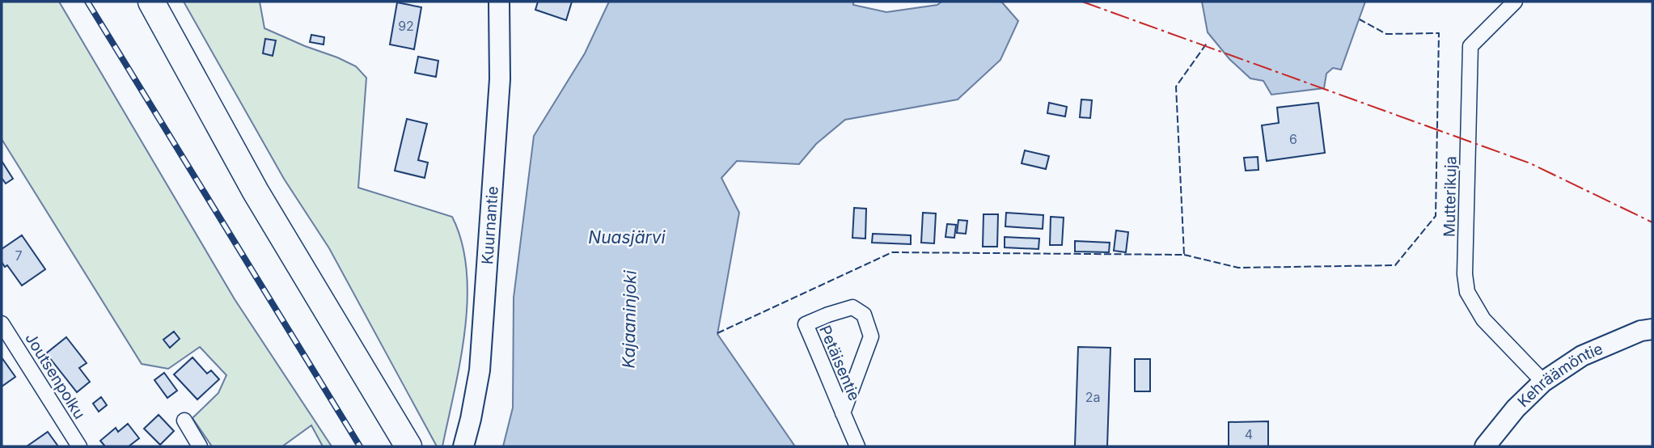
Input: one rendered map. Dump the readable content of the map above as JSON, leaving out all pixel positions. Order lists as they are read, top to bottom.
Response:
{
  "streets": {
    "street": [
      "Mutterikuja",
      "Kuurnantie",
      "Petäisentie",
      "Joutsenpolku",
      "Kehräämöntie"
    ]
  },
  "crossings": [
    ["Mutterikuja", "Kehräämöntie"]
  ],
  "water": ["Nuasjärvi", "Kajaaninjoki"],
  "house_numbers": [
    "92",
    "6",
    "7",
    "2a",
    "4"
  ]
}
